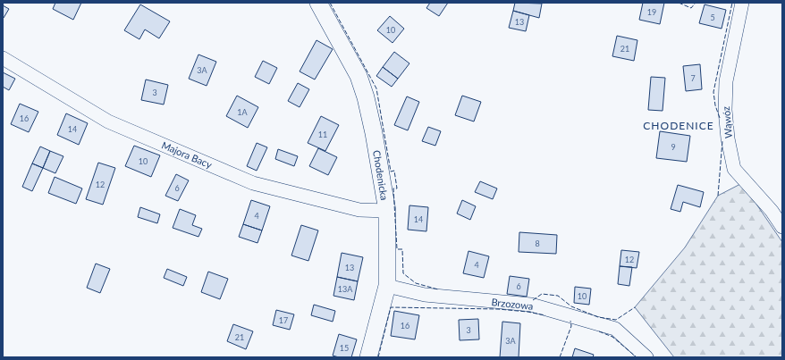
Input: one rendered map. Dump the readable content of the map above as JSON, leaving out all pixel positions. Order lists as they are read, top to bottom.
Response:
{
  "streets": {
    "street": [
      "Wąwóz",
      "Majora Bacy",
      "Chodenicka",
      "Brzozowa"
    ]
  },
  "crossings": [
    ["Majora Bacy", "Chodenicka"],
    ["Chodenicka", "Brzozowa"]
  ],
  "districts": ["CHODENICE"],
  "house_numbers": [
    "19",
    "5",
    "13",
    "10",
    "21",
    "3A",
    "7",
    "3",
    "1A",
    "16",
    "14",
    "11",
    "9",
    "10",
    "12",
    "6",
    "4",
    "14",
    "8",
    "12",
    "4",
    "13",
    "6",
    "13A",
    "10",
    "17",
    "16",
    "3",
    "21",
    "3A",
    "15"
  ]
}
